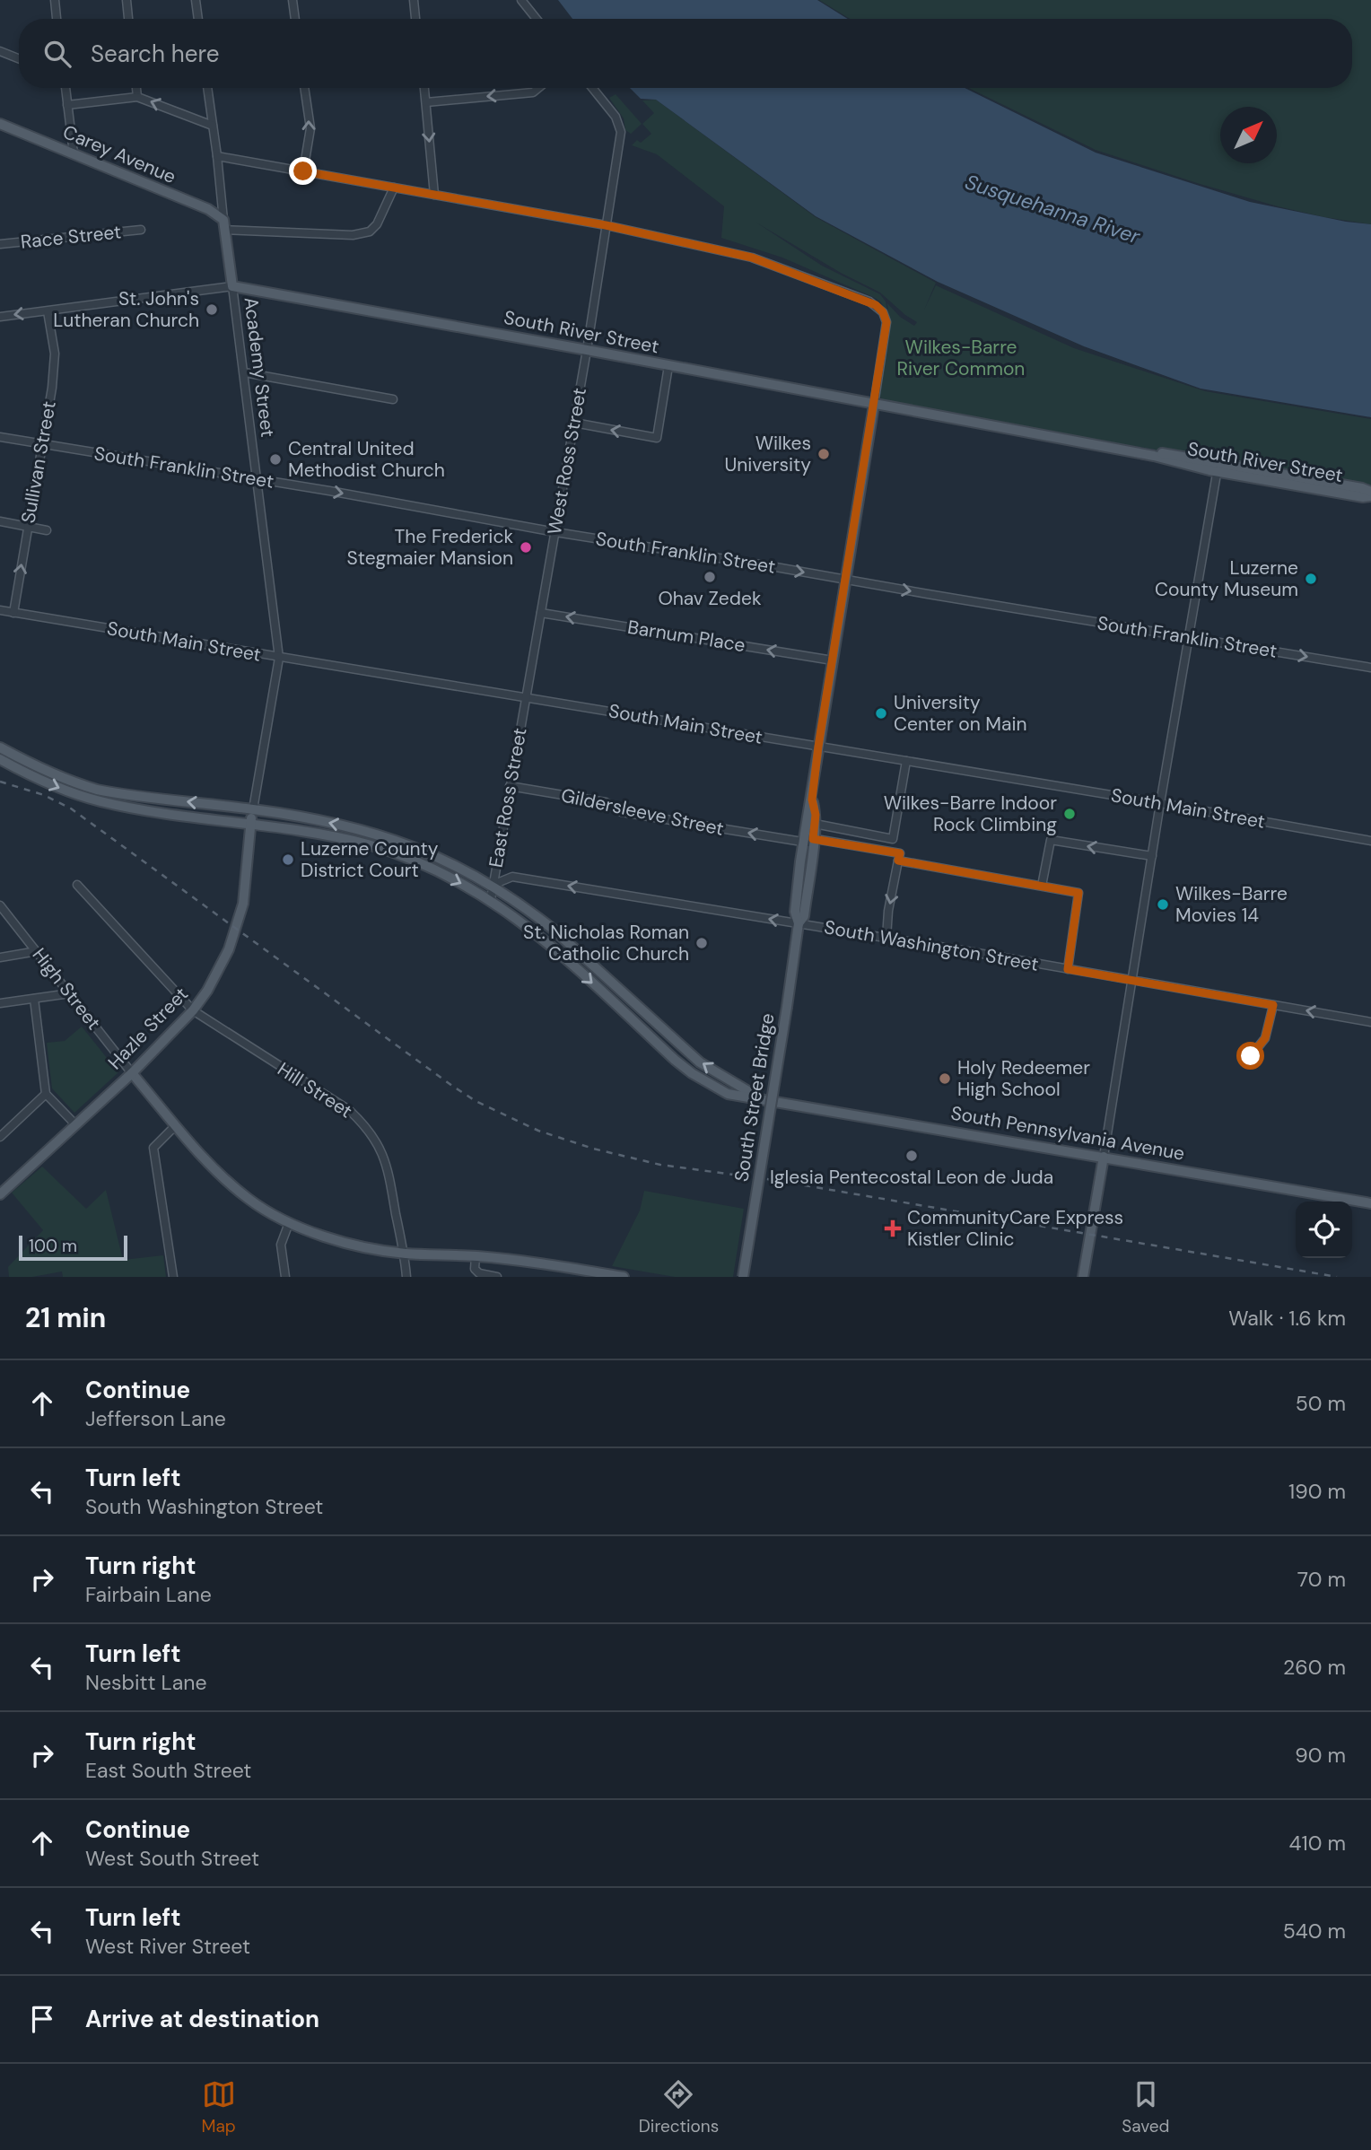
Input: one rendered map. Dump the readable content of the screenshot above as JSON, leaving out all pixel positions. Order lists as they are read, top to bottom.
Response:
{
  "streets": {
    "main road": [
      "Carey Avenue",
      "South River Street",
      "Academy Street",
      "Hazle Street",
      "South Street Bridge",
      "South Pennsylvania Avenue"
    ],
    "street": [
      "Race Street",
      "West Ross Street",
      "Sullivan Street",
      "South Franklin Street",
      "Barnum Place",
      "South Main Street",
      "East Ross Street",
      "Gildersleeve Street",
      "South Washington Street",
      "High Street",
      "Hill Street"
    ]
  },
  "crossings": [
    ["Carey Avenue", "Academy Street"],
    ["South River Street", "Academy Street"],
    ["South River Street", "West Ross Street"],
    ["South River Street", "Sullivan Street"],
    ["Academy Street", "South Franklin Street"],
    ["Academy Street", "South Main Street"],
    ["Academy Street", "Hazle Street"],
    ["West Ross Street", "South Franklin Street"],
    ["West Ross Street", "Barnum Place"],
    ["West Ross Street", "South Main Street"],
    ["West Ross Street", "East Ross Street"],
    ["Sullivan Street", "South Franklin Street"],
    ["Sullivan Street", "South Main Street"],
    ["South Main Street", "East Ross Street"],
    ["South Main Street", "Hazle Street"],
    ["East Ross Street", "Gildersleeve Street"],
    ["East Ross Street", "South Washington Street"],
    ["East Ross Street", "South Pennsylvania Avenue"],
    ["Gildersleeve Street", "South Street Bridge"],
    ["South Washington Street", "South Street Bridge"],
    ["South Washington Street", "South Pennsylvania Avenue"],
    ["High Street", "Hazle Street"],
    ["Hazle Street", "Hill Street"],
    ["Hazle Street", "South Pennsylvania Avenue"]
  ],
  "one_way": [
    "South Franklin Street",
    "Barnum Place",
    "Gildersleeve Street",
    "South Washington Street"
  ],
  "water": ["Susquehanna River"],
  "parks": ["Wilkes-Barre River Common"],
  "places": {
    "other": [
      "St. John's Lutheran Church",
      "Wilkes University",
      "Central United Methodist Church",
      "The Frederick Stegmaier Mansion",
      "Ohav Zedek",
      "Luzerne County Museum",
      "University Center on Main",
      "Wilkes-Barre Indoor Rock Climbing",
      "Luzerne County District Court",
      "Wilkes-Barre Movies 14",
      "St. Nicholas Roman Catholic Church",
      "Holy Redeemer High School",
      "Iglesia Pentecostal Leon de Juda"
    ],
    "health": ["CommunityCare Express Kistler Clinic"]
  },
  "scale_bar": "100 m",
  "north": "top right",
  "page": {
    "search": "Search here",
    "scale": "100 m",
    "heading": ["21 min", "Walk · 1.6 km"],
    "list": [
      ["Continue", "Jefferson Lane", "50 m"],
      ["Turn left", "South Washington Street", "190 m"],
      ["Turn right", "Fairbain Lane", "70 m"],
      ["Turn left", "Nesbitt Lane", "260 m"],
      ["Turn right", "East South Street", "90 m"],
      ["Continue", "West South Street", "410 m"],
      ["Turn left", "West River Street", "540 m"],
      "Arrive at destination"
    ],
    "nav": ["Map", "Directions", "Saved"]
  }
}
